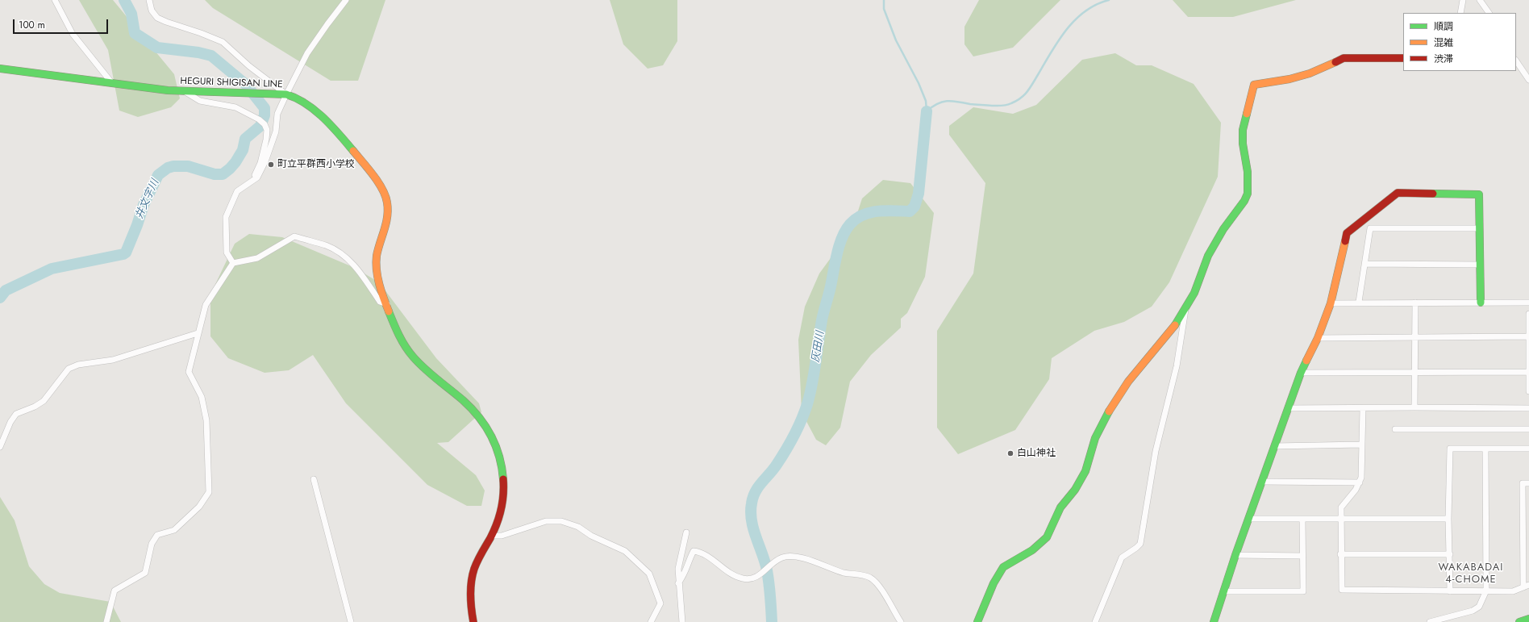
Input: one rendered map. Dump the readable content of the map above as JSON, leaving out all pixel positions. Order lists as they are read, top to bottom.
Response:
{
  "streets": {
    "street": ["HEGURI SHIGISAN LINE"]
  },
  "districts": ["WAKABADAI 4-CHOME"],
  "water": ["井文字川", "灰田川"],
  "places": ["町立平群西小学校", "白山神社"],
  "legend": ["順調", "混雑", "渋滞"],
  "scale_bar": "100 m"
}
